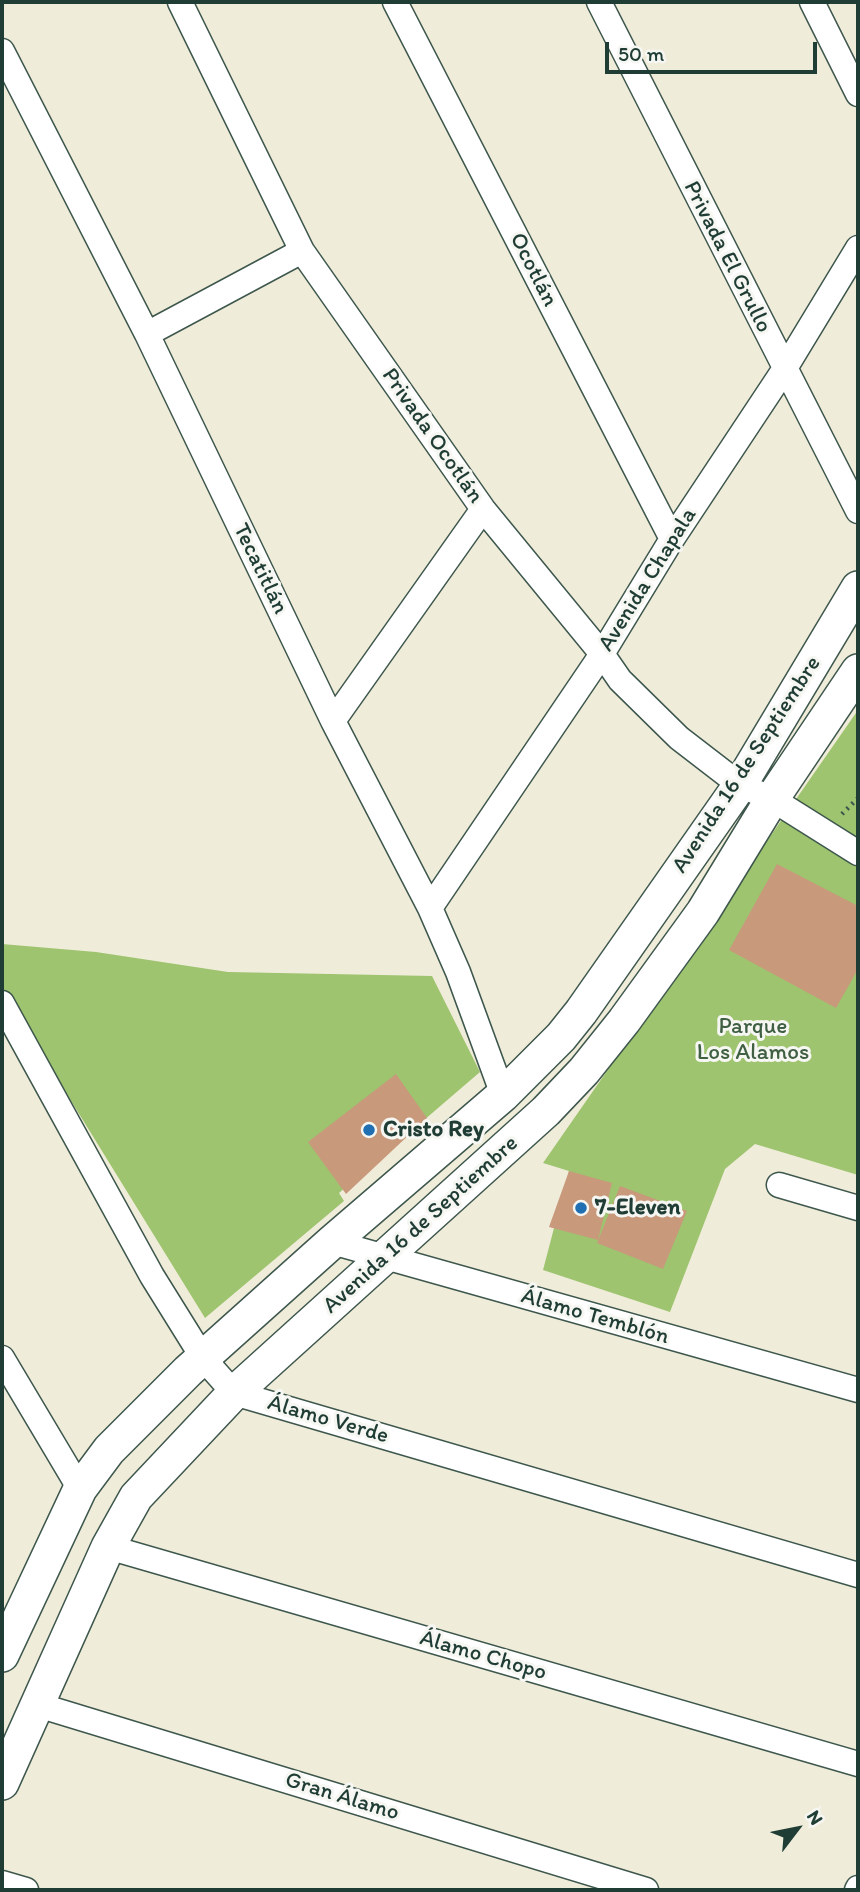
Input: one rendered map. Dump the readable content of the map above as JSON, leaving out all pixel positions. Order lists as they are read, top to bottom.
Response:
{
  "streets": {
    "street": [
      "Privada El Grullo",
      "Ocotlán",
      "Privada Ocotlán",
      "Tecatitlán",
      "Avenida Chapala",
      "Avenida 16 de Septiembre",
      "Álamo Temblón",
      "Álamo Verde",
      "Álamo Chopo",
      "Gran Álamo"
    ]
  },
  "crossings": [
    ["Privada El Grullo", "Avenida Chapala"],
    ["Ocotlán", "Avenida Chapala"],
    ["Privada Ocotlán", "Avenida Chapala"],
    ["Privada Ocotlán", "Avenida 16 de Septiembre"],
    ["Tecatitlán", "Avenida Chapala"],
    ["Tecatitlán", "Avenida 16 de Septiembre"],
    ["Avenida 16 de Septiembre", "Álamo Temblón"],
    ["Avenida 16 de Septiembre", "Álamo Verde"],
    ["Avenida 16 de Septiembre", "Álamo Chopo"],
    ["Avenida 16 de Septiembre", "Gran Álamo"]
  ],
  "parks": ["Parque Los Alamos"],
  "places": ["Cristo Rey", "7-Eleven"],
  "scale_bar": "50 m",
  "north": "top right"
}
